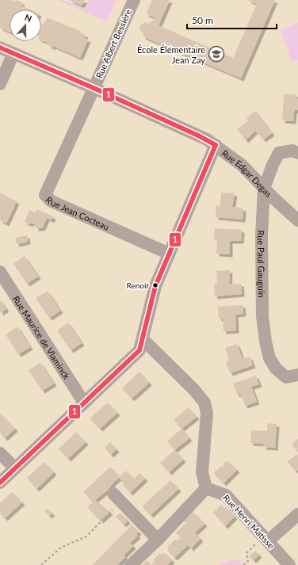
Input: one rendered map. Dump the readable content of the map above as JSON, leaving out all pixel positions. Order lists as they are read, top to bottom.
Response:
{
  "streets": {
    "street": [
      "Rue Albert Bessière",
      "Rue Edgar Degas",
      "Rue Jean Cocteau",
      "Rue Paul Gauguin",
      "Rue Maurice de Vlaminck",
      "Rue Henri Matisse"
    ]
  },
  "crossings": [
    ["Rue Albert Bessière", "Rue Edgar Degas"],
    ["Rue Albert Bessière", "Rue Jean Cocteau"],
    ["Rue Edgar Degas", "Rue Jean Cocteau"],
    ["Rue Edgar Degas", "Rue Paul Gauguin"]
  ],
  "places": {
    "school or university": ["École Élémentaire Jean Zay"],
    "other": ["Renoir"]
  },
  "lines": ["transit line 1"],
  "scale_bar": "50 m",
  "north": "top"
}
